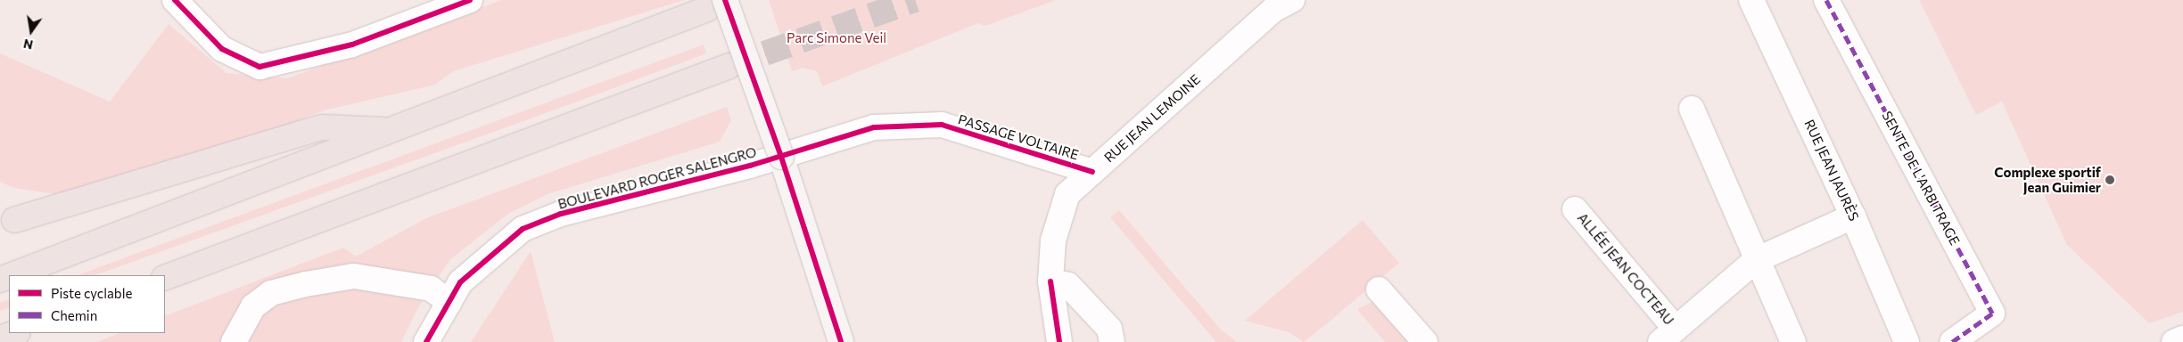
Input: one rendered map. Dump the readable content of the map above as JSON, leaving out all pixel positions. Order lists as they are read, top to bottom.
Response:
{
  "streets": {
    "street": [
      "RUE JEAN LEMOINE",
      "PASSAGE VOLTAIRE",
      "RUE JEAN JAURÈS",
      "BOULEVARD ROGER SALENGRO",
      "SENTE DE L'ARBITRAGE",
      "ALLÉE JEAN COCTEAU"
    ]
  },
  "crossings": [
    ["RUE JEAN LEMOINE", "PASSAGE VOLTAIRE"],
    ["PASSAGE VOLTAIRE", "BOULEVARD ROGER SALENGRO"]
  ],
  "parks": ["Parc Simone Veil"],
  "places": ["Complexe sportif Jean Guimier"],
  "legend": ["Piste cyclable", "Chemin"],
  "north": "bottom"
}
